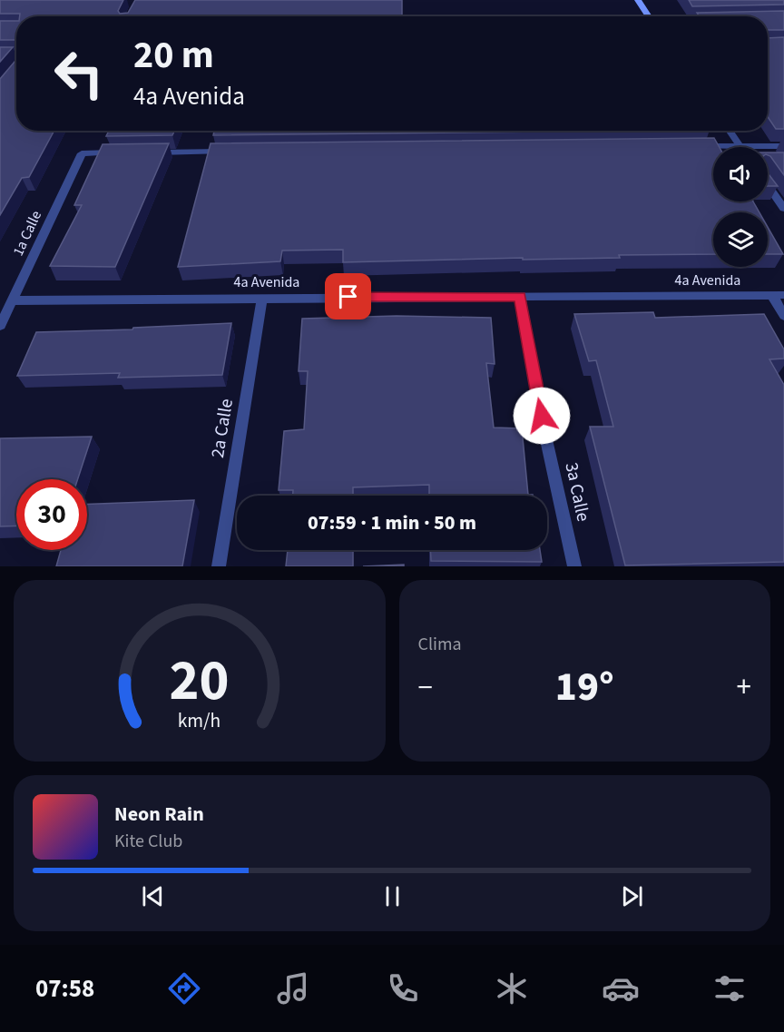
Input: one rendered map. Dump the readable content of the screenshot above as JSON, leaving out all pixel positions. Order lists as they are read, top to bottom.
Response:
{
  "streets": {
    "street": [
      "1a Calle",
      "4a Avenida",
      "2a Calle",
      "3a Calle"
    ]
  },
  "crossings": [
    ["1a Calle", "4a Avenida"],
    ["4a Avenida", "2a Calle"],
    ["4a Avenida", "3a Calle"]
  ],
  "page": {
    "turn": ["20 m", "4a Avenida"],
    "limit": "30",
    "trip": "07:59 · 1 min · 50 m",
    "tile": "Clima",
    "heat": ["−", "19°", "+"],
    "song": ["Neon Rain", "Kite Club"],
    "tabs": "07:58",
    "gauge": ["20", "km/h"]
  }
}
